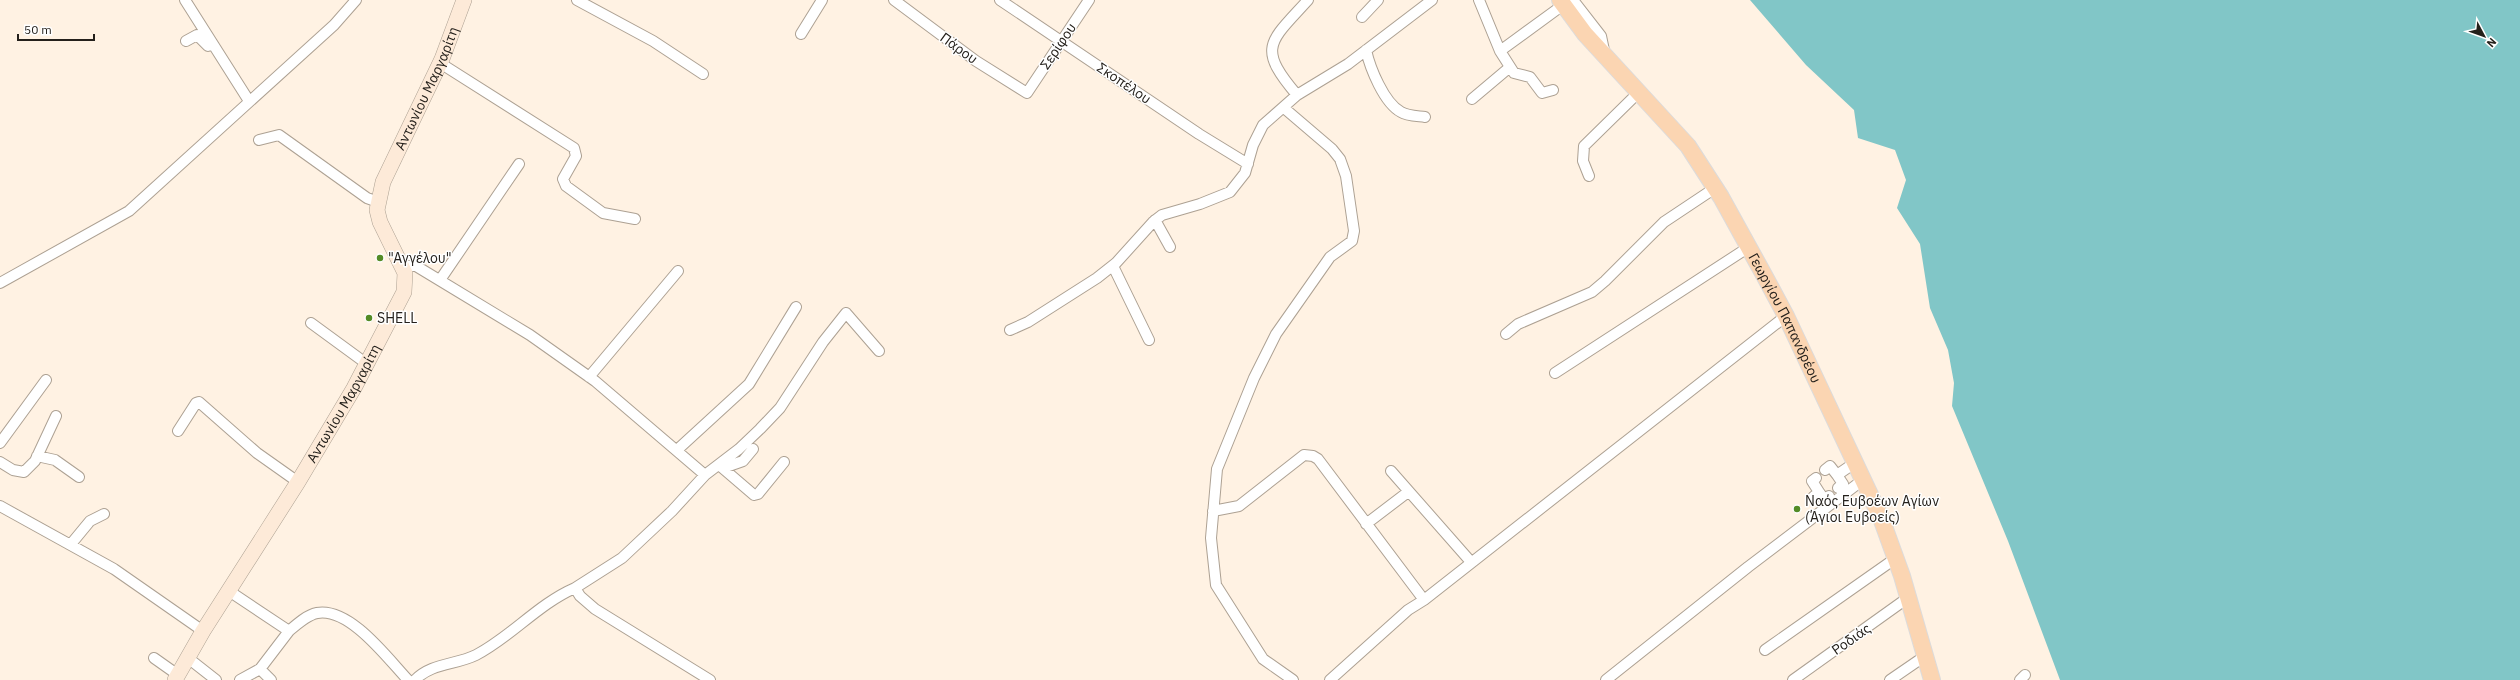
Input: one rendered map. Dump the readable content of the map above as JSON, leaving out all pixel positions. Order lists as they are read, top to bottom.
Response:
{
  "streets": {
    "main road": ["Γεωργίου Παπανδρέου"],
    "street": [
      "Σερίφου",
      "Πάρου",
      "Σκοπέλου",
      "Αντωνίου Μαργαρίτη",
      "Ροδιάς"
    ]
  },
  "crossings": [
    ["Σερίφου", "Πάρου"],
    ["Σερίφου", "Σκοπέλου"],
    ["Γεωργίου Παπανδρέου", "Ροδιάς"]
  ],
  "places": ["\"Αγγέλου\"", "SHELL", "Ναός Ευβοέων Αγίων (Άγιοι Ευβοείς)"],
  "scale_bar": "50 m",
  "north": "bottom right"
}
